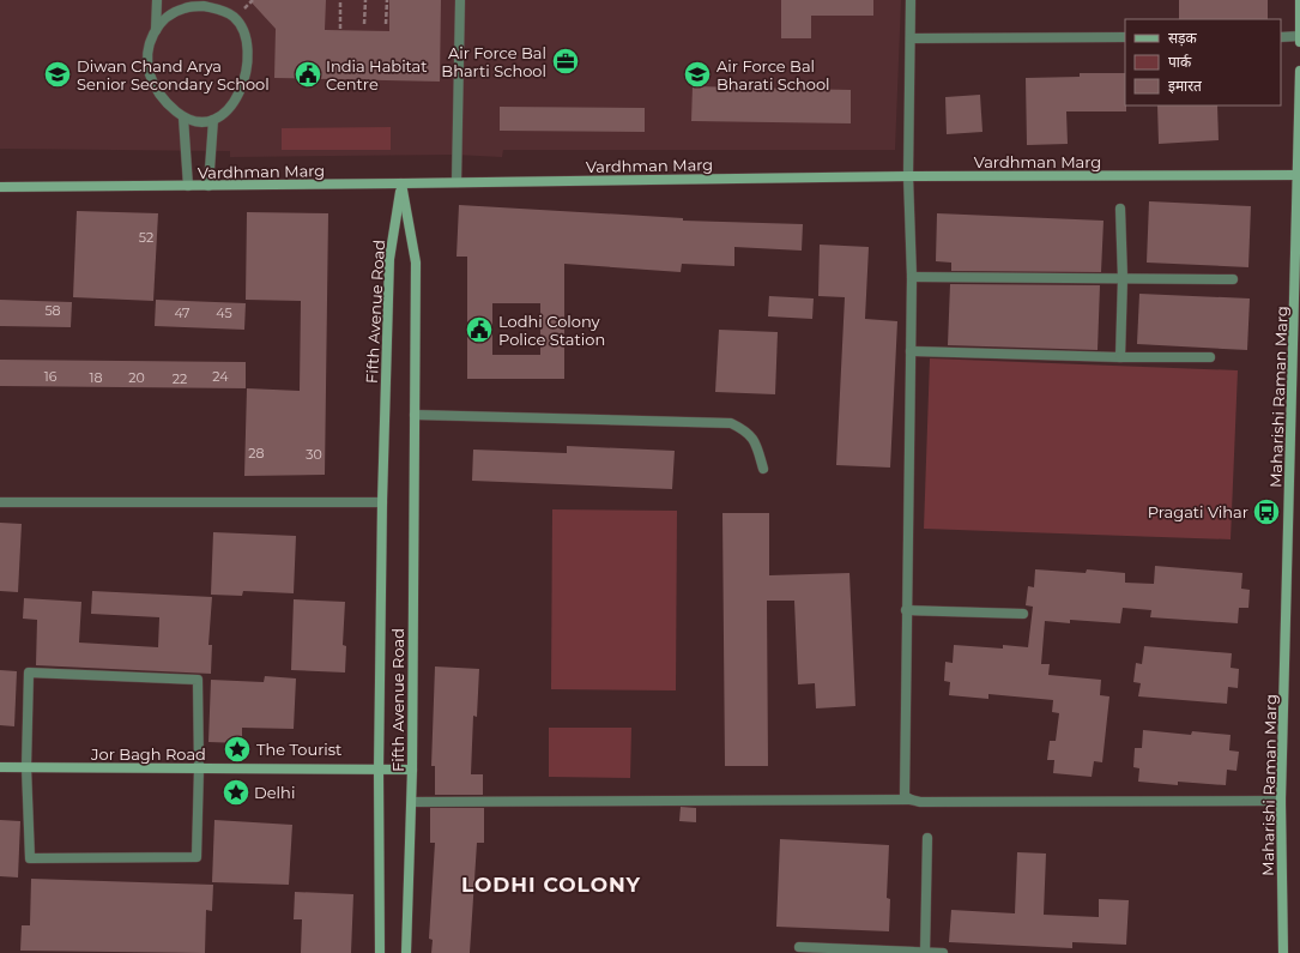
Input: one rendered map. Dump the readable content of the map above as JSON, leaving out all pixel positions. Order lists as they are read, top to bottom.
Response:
{
  "streets": {
    "street": [
      "Vardhman Marg",
      "Fifth Avenue Road",
      "Maharishi Raman Marg",
      "Jor Bagh Road"
    ]
  },
  "crossings": [
    ["Vardhman Marg", "Fifth Avenue Road"],
    ["Vardhman Marg", "Maharishi Raman Marg"],
    ["Fifth Avenue Road", "Jor Bagh Road"]
  ],
  "districts": ["LODHI COLONY"],
  "places": {
    "office": ["Air Force Bal Bharti School"],
    "school or university": ["Diwan Chand Arya Senior Secondary School", "Air Force Bal Bharati School"],
    "public building": ["India Habitat Centre", "Lodhi Colony Police Station"],
    "bus stop": ["Pragati Vihar"],
    "place": ["The Tourist", "Delhi"]
  },
  "house_numbers": [
    "52",
    "58",
    "47",
    "45",
    "16",
    "24",
    "18",
    "20",
    "22",
    "28",
    "30"
  ],
  "legend": ["सड़क", "पार्क", "इमारत"]
}
